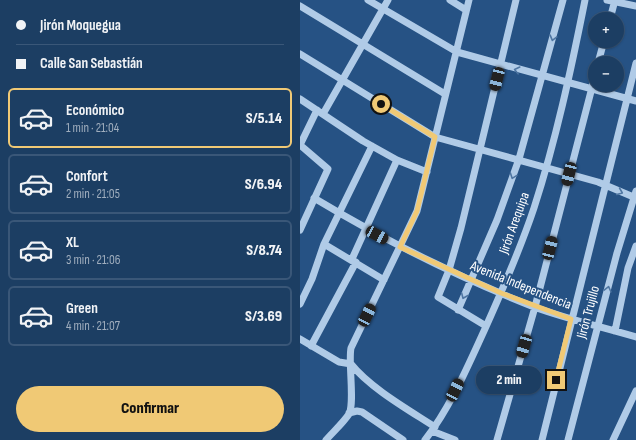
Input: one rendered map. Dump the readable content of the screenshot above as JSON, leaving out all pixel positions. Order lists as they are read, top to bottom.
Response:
{
  "streets": {
    "street": ["Jirón Arequipa", "Avenida Independencia", "Jirón Trujillo"]
  },
  "crossings": [
    ["Jirón Arequipa", "Avenida Independencia"],
    ["Avenida Independencia", "Jirón Trujillo"]
  ],
  "page": {
    "banner": ["Jirón Moquegua", "Calle San Sebastián"],
    "map_buttons": ["+", "−"],
    "list": [
      {
        "name": "Económico",
        "note": "1 min · 21:04",
        "value": "S/5.14"
      },
      {
        "name": "Confort",
        "note": "2 min · 21:05",
        "value": "S/6.94"
      },
      {
        "name": "XL",
        "note": "3 min · 21:06",
        "value": "S/8.74"
      },
      {
        "name": "Green",
        "note": "4 min · 21:07",
        "value": "S/3.69"
      }
    ],
    "bubble": "2 min",
    "buttons": "Confirmar"
  }
}
